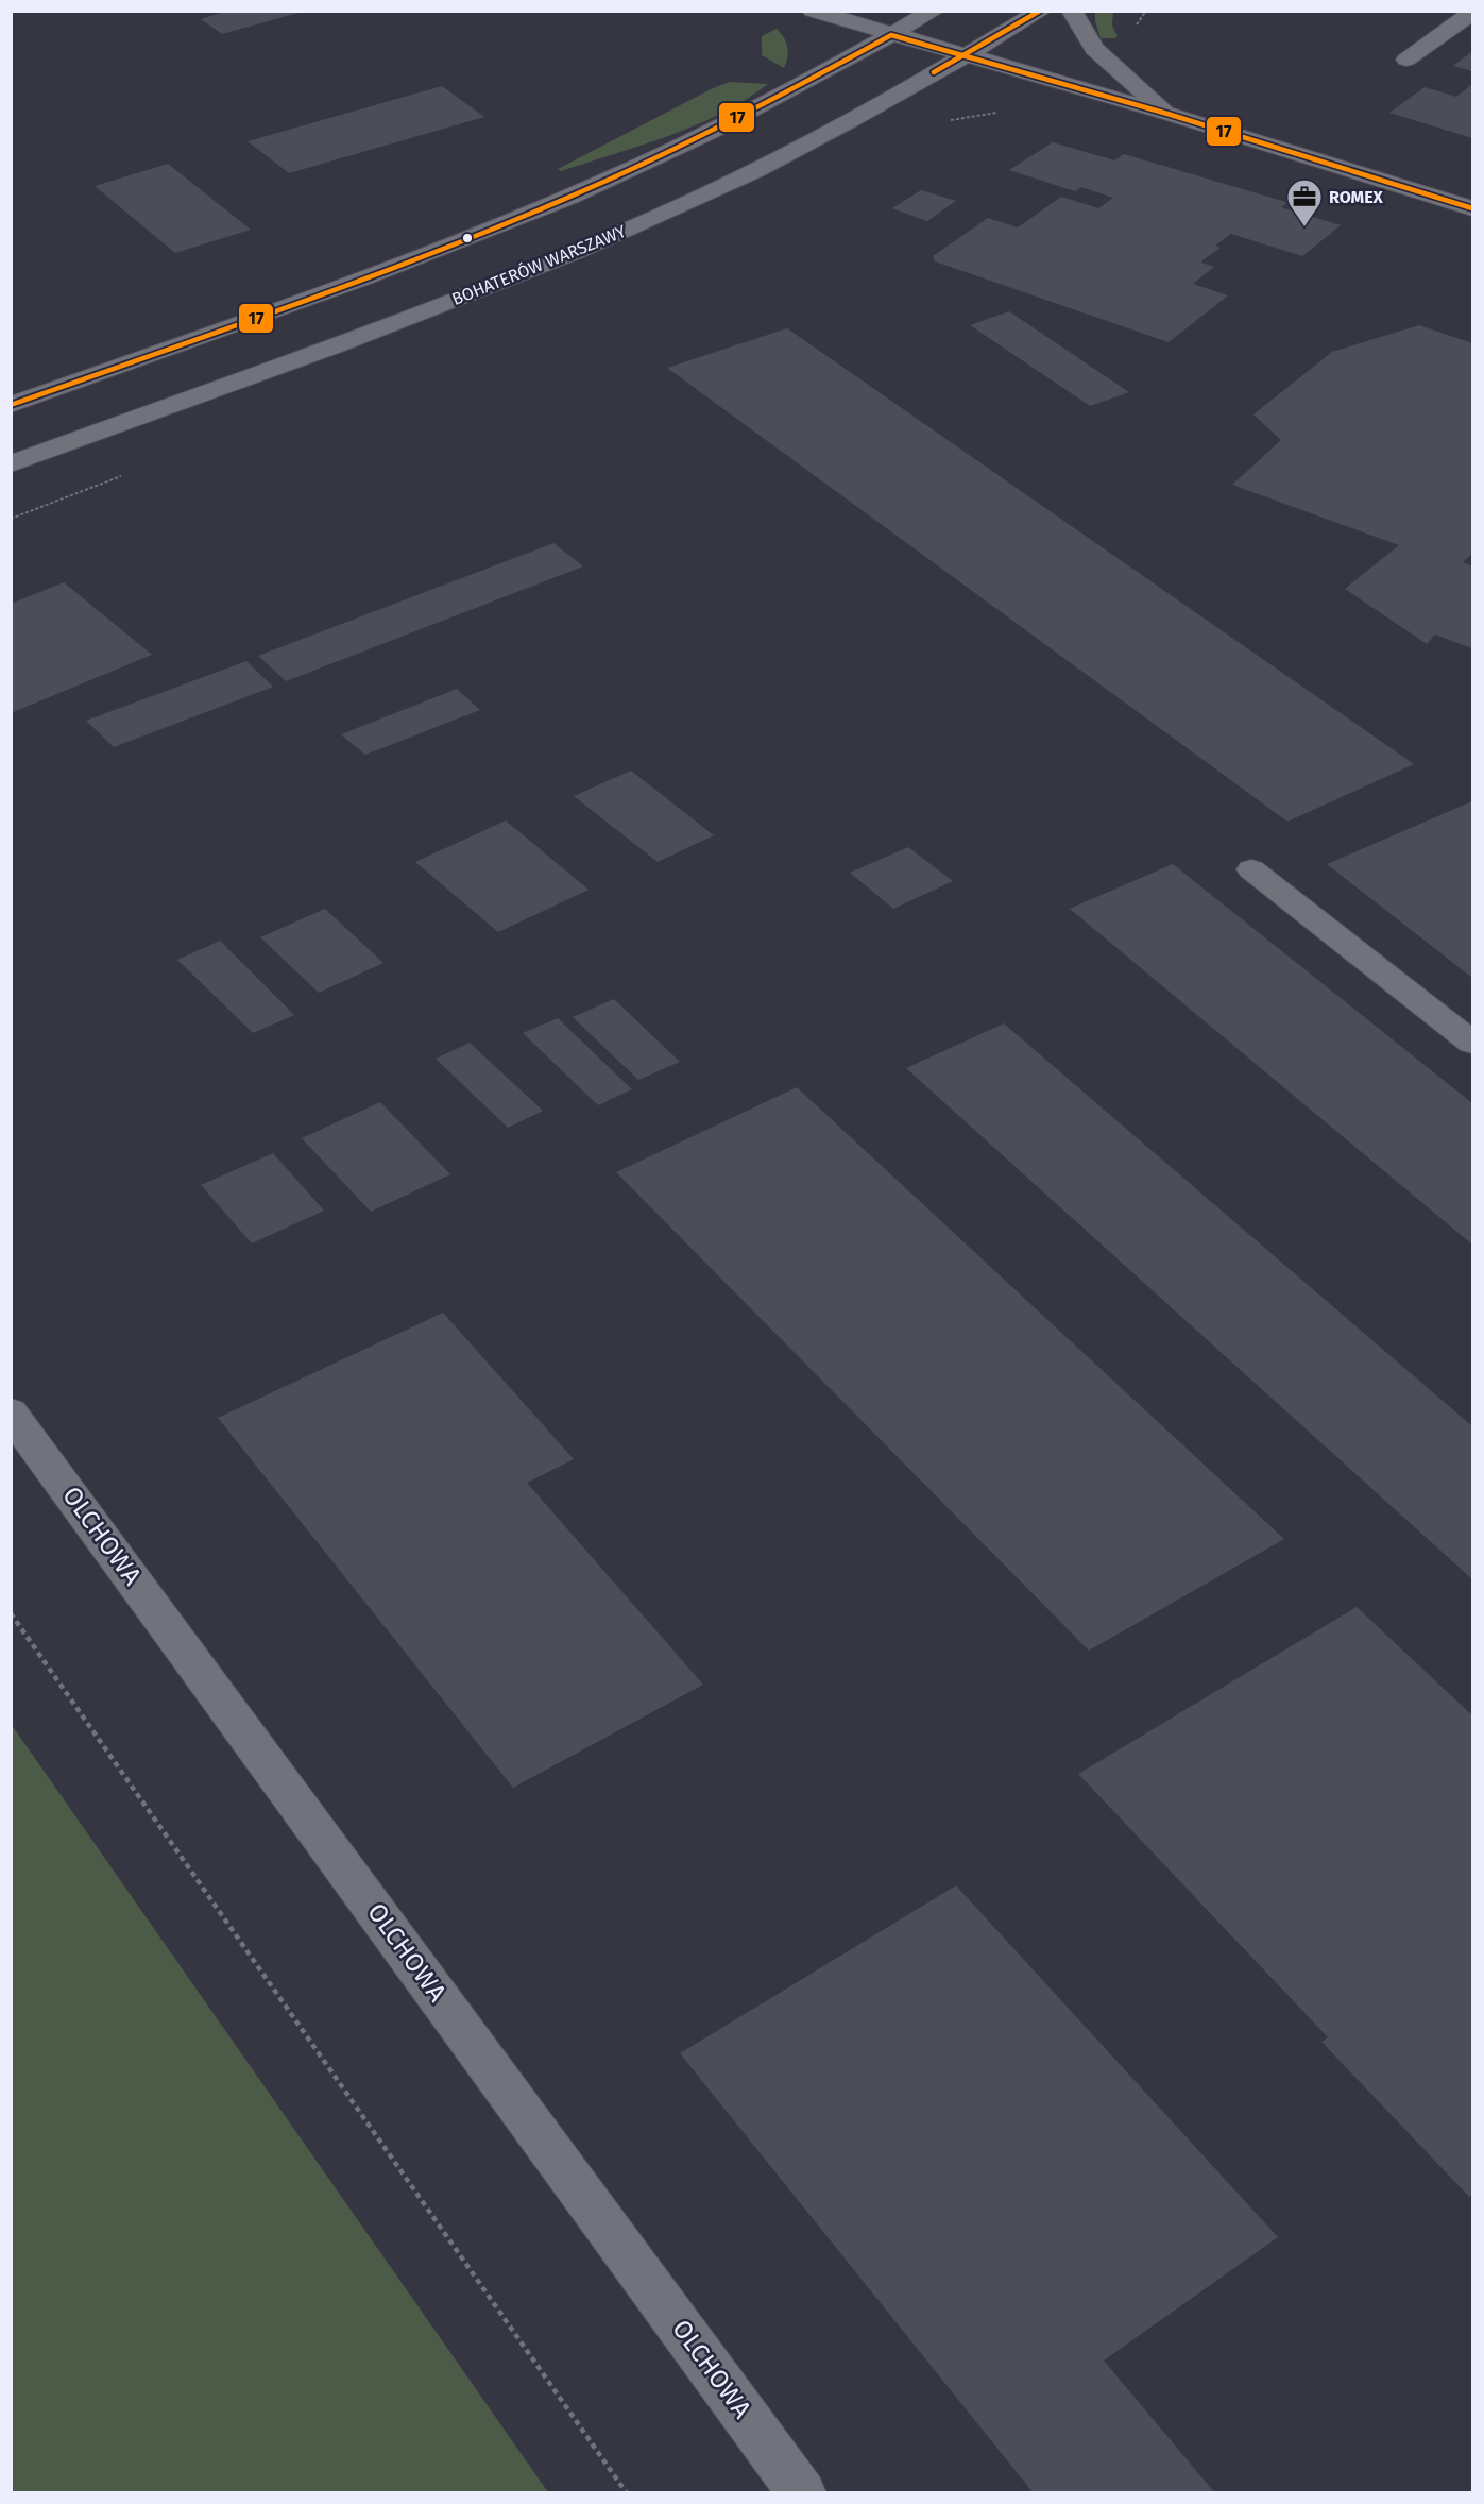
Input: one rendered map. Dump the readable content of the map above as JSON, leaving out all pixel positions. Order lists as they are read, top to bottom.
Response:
{
  "streets": {
    "street": ["BOHATERÓW WARSZAWY", "OLCHOWA"]
  },
  "places": {
    "office": ["ROMEX"]
  },
  "lines": ["transit line 17"]
}
